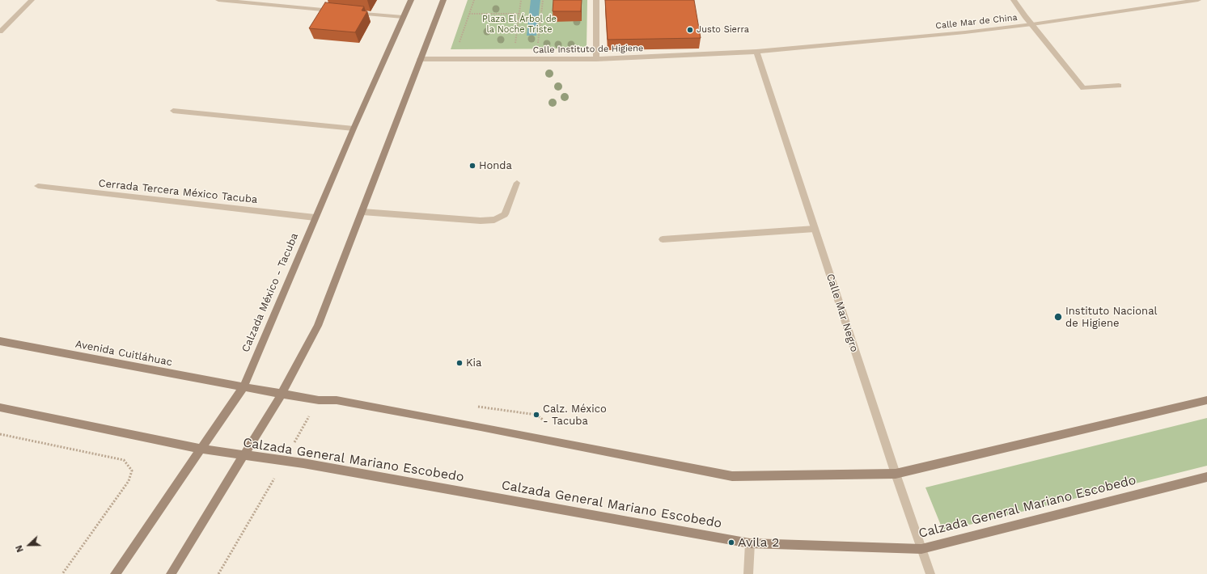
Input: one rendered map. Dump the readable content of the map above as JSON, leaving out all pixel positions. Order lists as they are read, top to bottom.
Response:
{
  "streets": {
    "main road": ["Calzada México - Tacuba", "Avenida Cuitláhuac", "Calzada General Mariano Escobedo"],
    "street": [
      "Calle Mar de China",
      "Calle Instituto de Higiene",
      "Cerrada Tercera México Tacuba",
      "Calle Mar Negro"
    ]
  },
  "crossings": [
    ["Calle Mar de China", "Calle Instituto de Higiene"],
    ["Calle Mar de China", "Calle Mar Negro"],
    ["Calle Instituto de Higiene", "Calle Mar Negro"],
    ["Cerrada Tercera México Tacuba", "Calzada México - Tacuba"],
    ["Calzada México - Tacuba", "Avenida Cuitláhuac"],
    ["Calzada México - Tacuba", "Calzada General Mariano Escobedo"],
    ["Calle Mar Negro", "Calzada General Mariano Escobedo"]
  ],
  "parks": ["Plaza El Árbol de la Noche Triste"],
  "places": [
    "Justo Sierra",
    "Honda",
    "Instituto Nacional de Higiene",
    "Kia",
    "Calz. México - Tacuba",
    "Avila 2"
  ],
  "north": "left"
}
